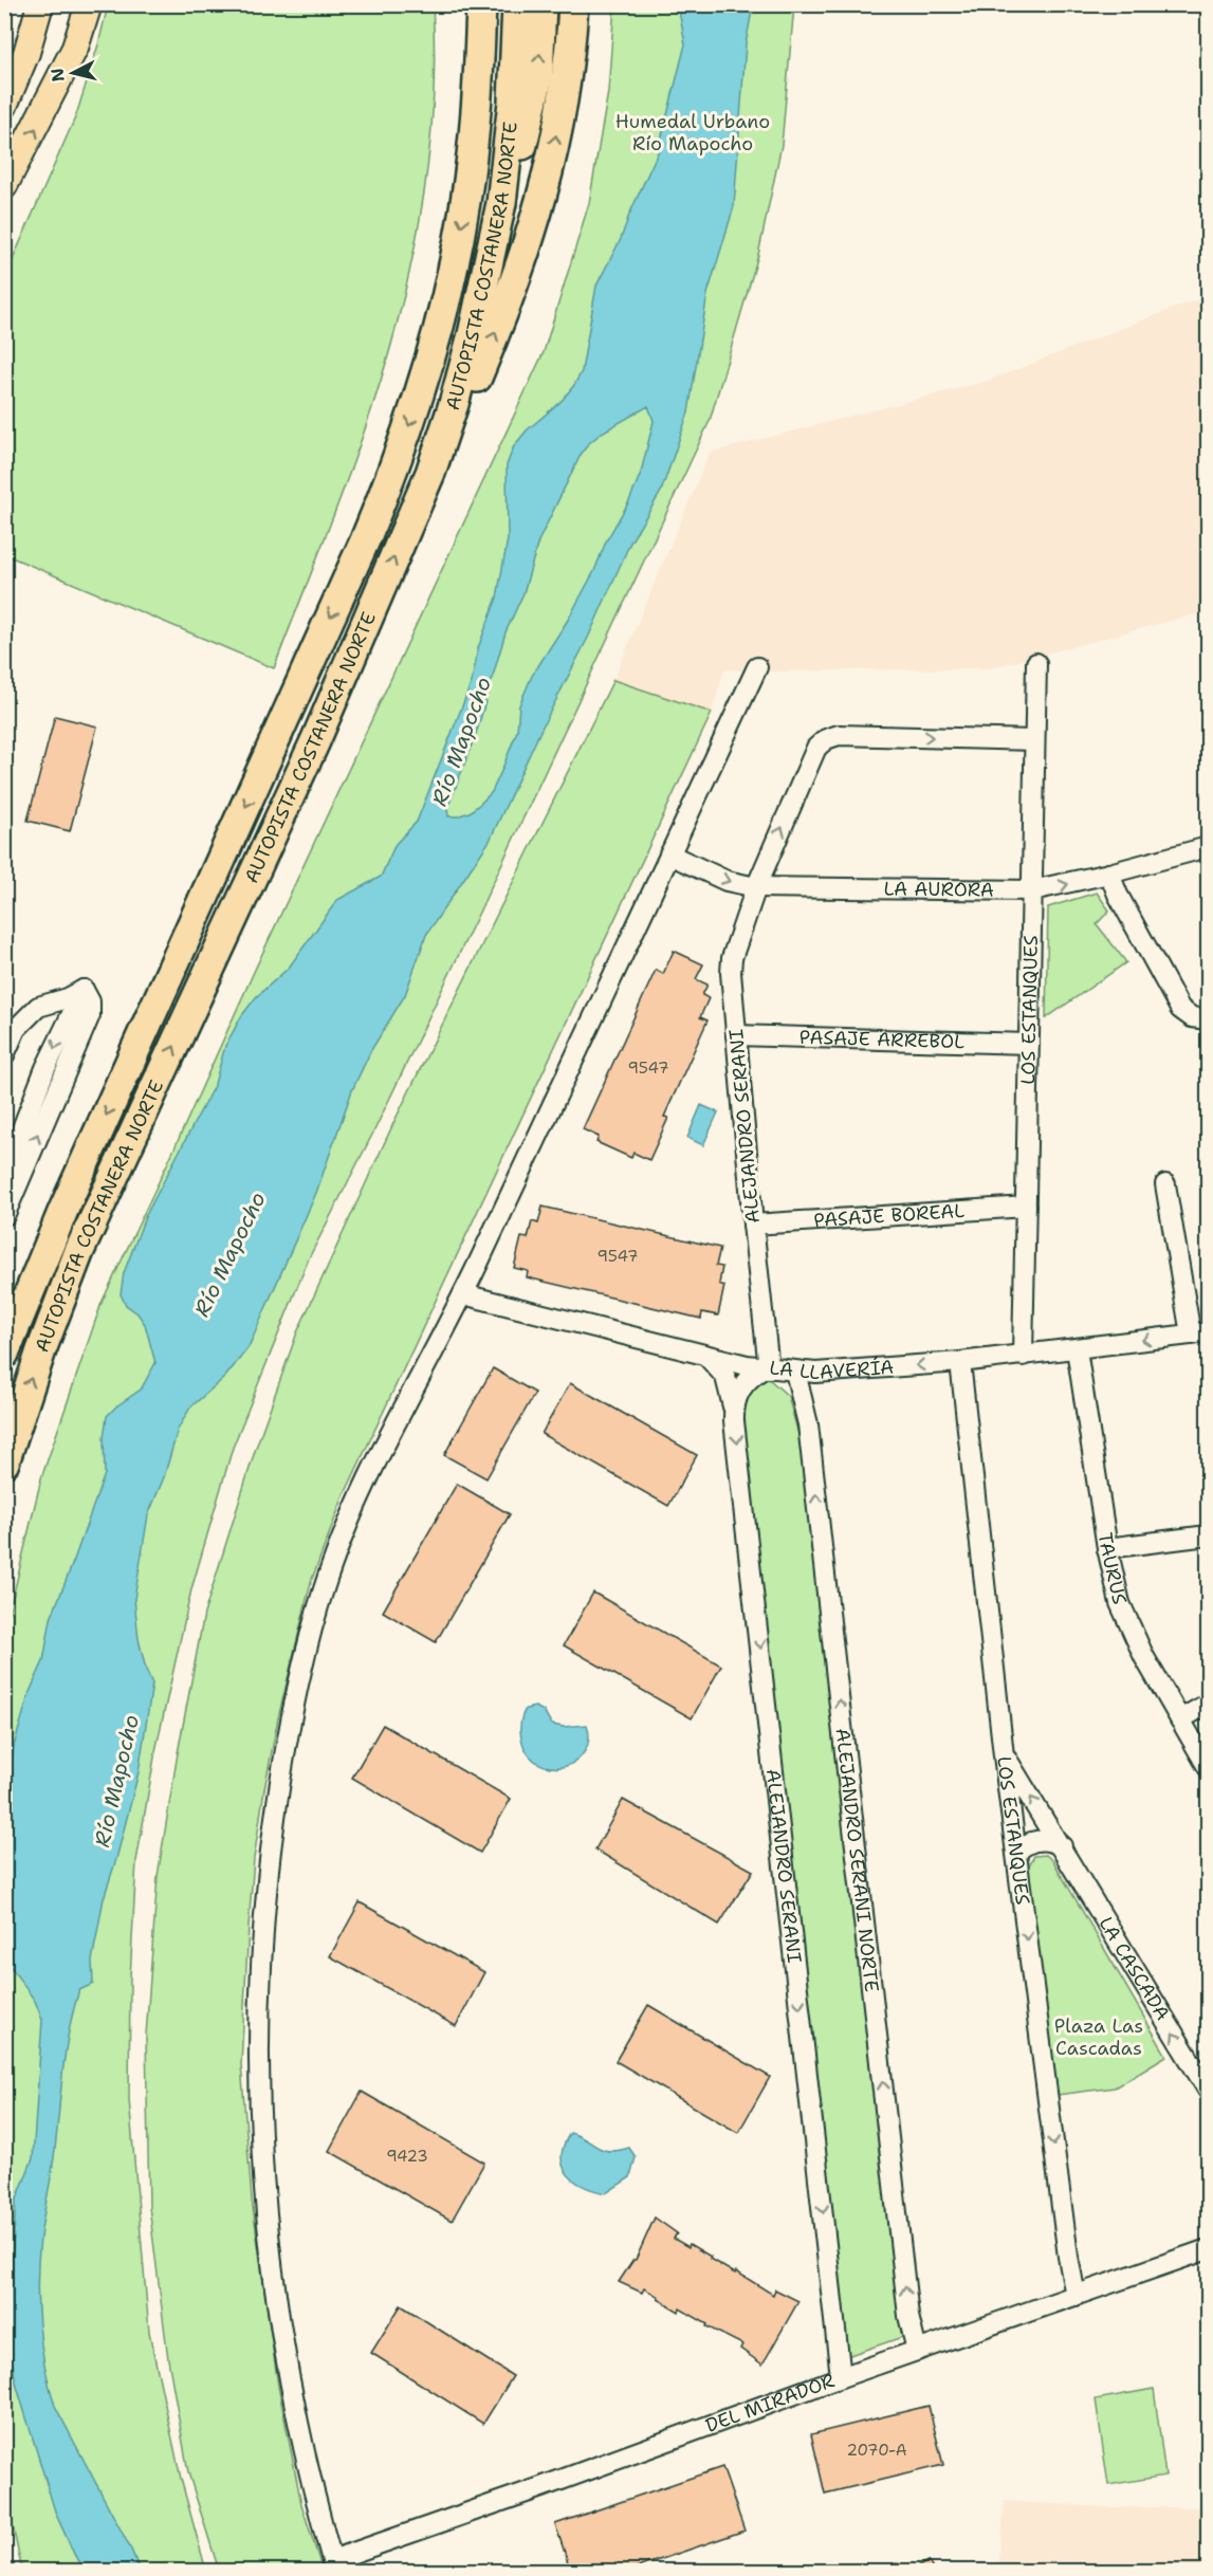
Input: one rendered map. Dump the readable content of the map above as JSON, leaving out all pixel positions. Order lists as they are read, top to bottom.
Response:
{
  "streets": {
    "highway": ["AUTOPISTA COSTANERA NORTE"],
    "street": [
      "LA AURORA",
      "LOS ESTANQUES",
      "PASAJE ARREBOL",
      "ALEJANDRO SERANI",
      "PASAJE BOREAL",
      "LA LLAVERÍA",
      "TAURUS",
      "ALEJANDRO SERANI NORTE",
      "LA CASCADA",
      "DEL MIRADOR"
    ]
  },
  "crossings": [
    ["LA AURORA", "LOS ESTANQUES"],
    ["LA AURORA", "ALEJANDRO SERANI"],
    ["LOS ESTANQUES", "PASAJE ARREBOL"],
    ["LOS ESTANQUES", "ALEJANDRO SERANI"],
    ["LOS ESTANQUES", "PASAJE BOREAL"],
    ["LOS ESTANQUES", "LA LLAVERÍA"],
    ["LOS ESTANQUES", "LA CASCADA"],
    ["LOS ESTANQUES", "DEL MIRADOR"],
    ["PASAJE ARREBOL", "ALEJANDRO SERANI"],
    ["ALEJANDRO SERANI", "PASAJE BOREAL"],
    ["ALEJANDRO SERANI", "LA LLAVERÍA"],
    ["ALEJANDRO SERANI", "DEL MIRADOR"],
    ["LA LLAVERÍA", "TAURUS"],
    ["LA LLAVERÍA", "ALEJANDRO SERANI NORTE"],
    ["ALEJANDRO SERANI NORTE", "DEL MIRADOR"]
  ],
  "one_way": ["LA LLAVERÍA", "ALEJANDRO SERANI NORTE", "LA CASCADA"],
  "water": ["Río Mapocho"],
  "parks": ["Humedal Urbano Río Mapocho", "Plaza Las Cascadas"],
  "house_numbers": [
    "9547",
    "9547",
    "9423",
    "2070-A"
  ],
  "north": "left"
}
